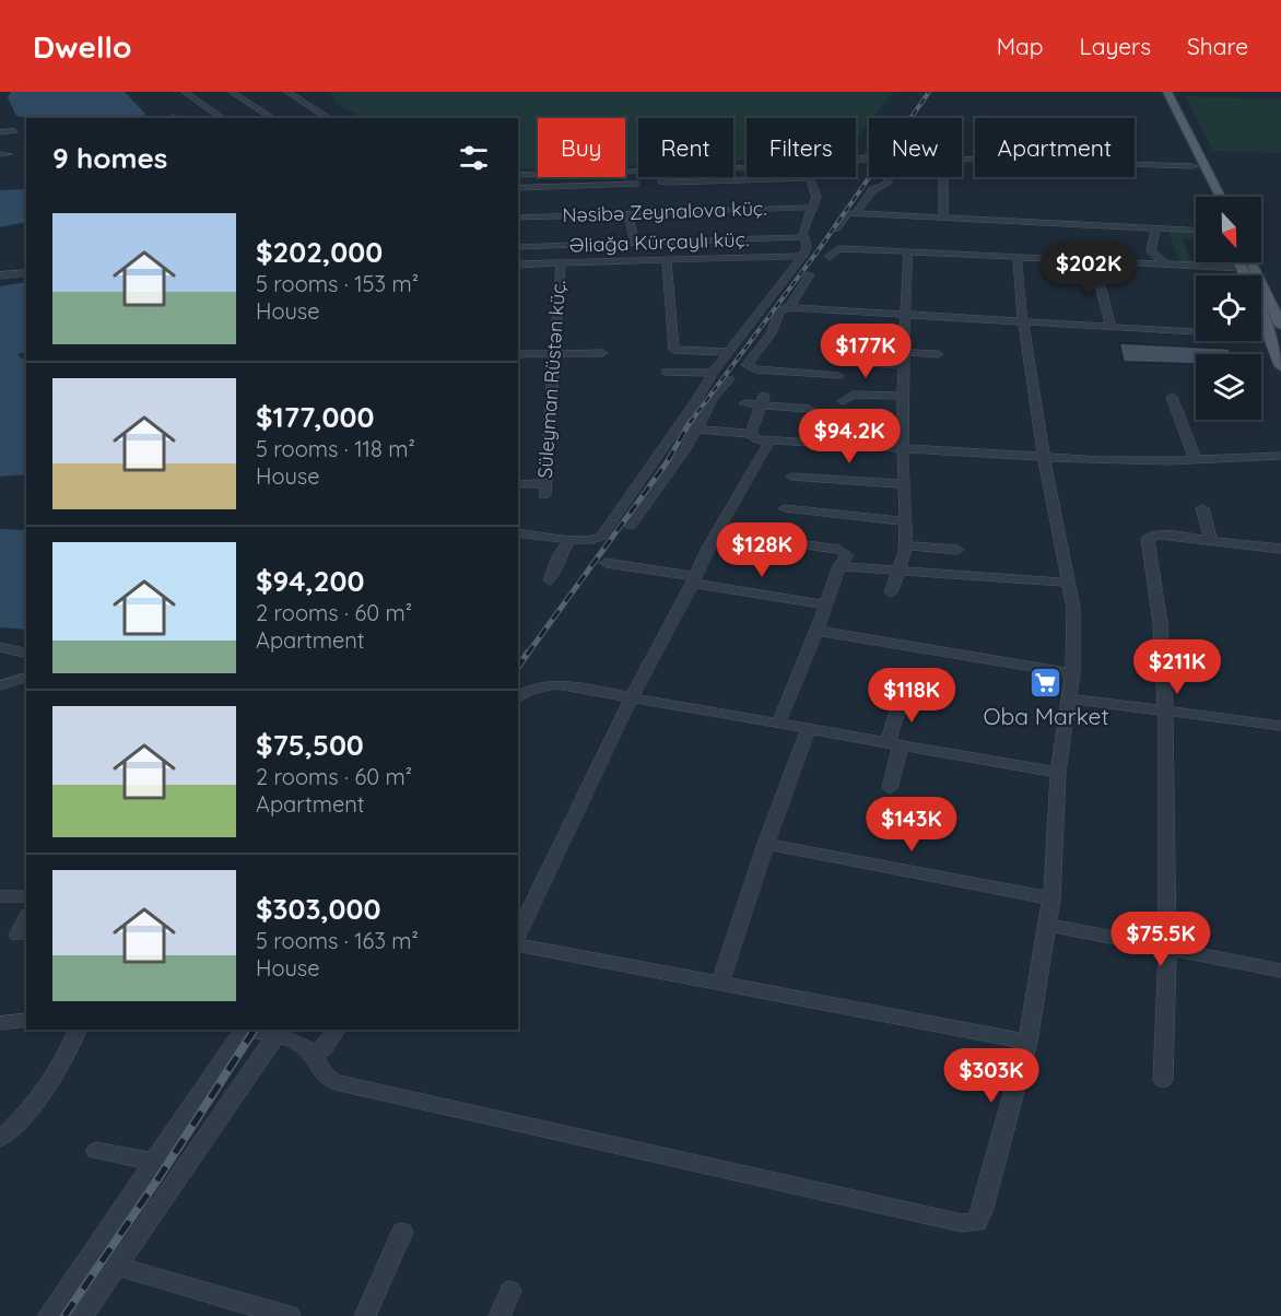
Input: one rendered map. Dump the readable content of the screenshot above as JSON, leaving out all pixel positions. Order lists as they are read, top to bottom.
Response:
{
  "streets": {
    "street": ["Nəsibə Zeynalova küç.", "Əliağa Kürçaylı küç.", "Süleyman Rüstən küç."]
  },
  "crossings": [
    ["Nəsibə Zeynalova küç.", "Əliağa Kürçaylı küç."]
  ],
  "places": {
    "supermarket": ["Oba Market"]
  },
  "north": "bottom",
  "page": {
    "header": "Dwello",
    "nav": ["Map", "Layers", "Share"],
    "chip": [
      "Buy",
      "Rent",
      "Filters",
      "New",
      "Apartment"
    ],
    "heading": "9 homes",
    "list": [
      {
        "name": "$202,000",
        "note": "5 rooms · 153 m² · House"
      },
      {
        "name": "$177,000",
        "note": "5 rooms · 118 m² · House"
      },
      {
        "name": "$94,200",
        "note": "2 rooms · 60 m² · Apartment"
      },
      {
        "name": "$75,500",
        "note": "2 rooms · 60 m² · Apartment"
      },
      {
        "name": "$303,000",
        "note": "5 rooms · 163 m² · House"
      }
    ],
    "price": [
      "$202K",
      "$177K",
      "$94.2K",
      "$128K",
      "$211K",
      "$118K",
      "$143K",
      "$75.5K",
      "$303K"
    ]
  }
}
